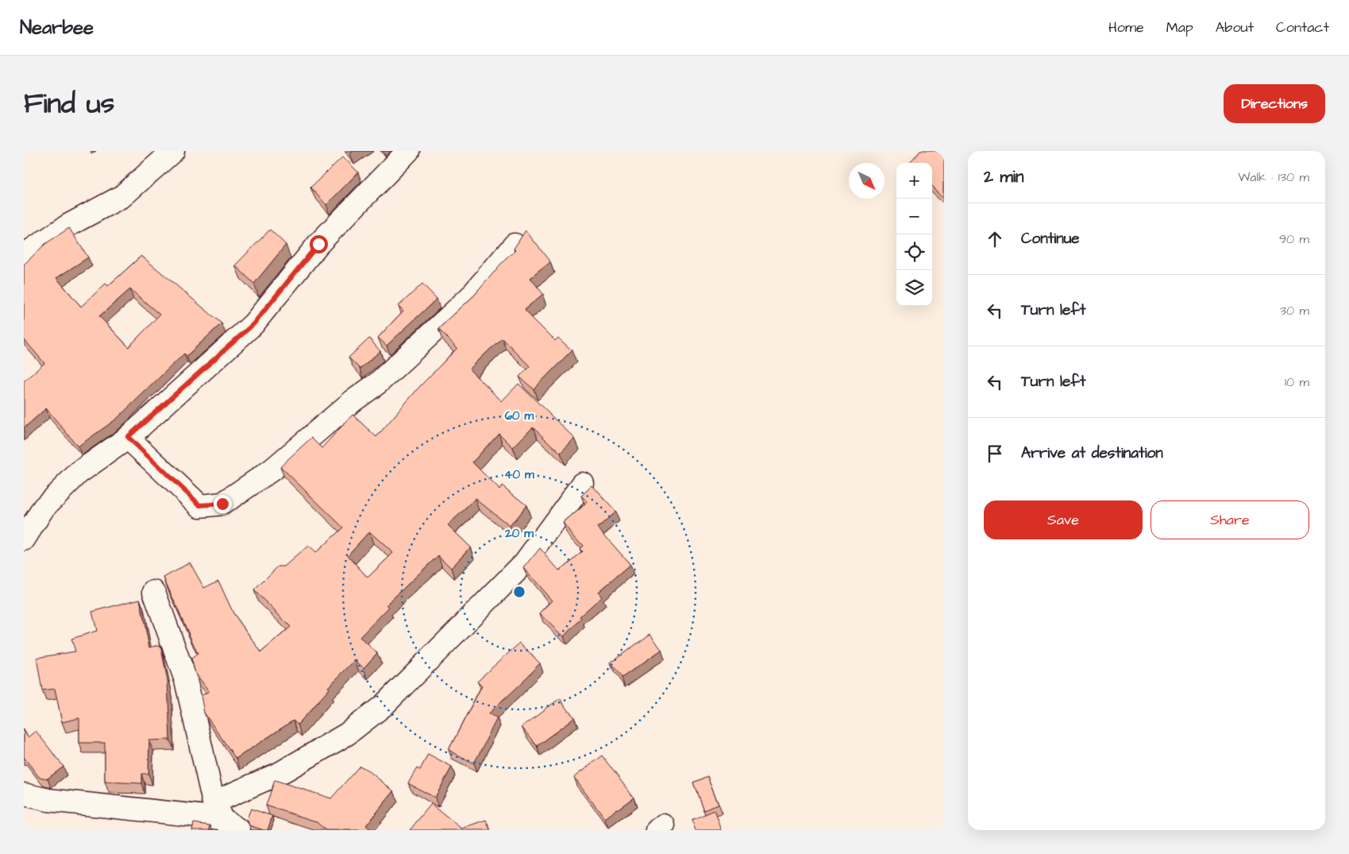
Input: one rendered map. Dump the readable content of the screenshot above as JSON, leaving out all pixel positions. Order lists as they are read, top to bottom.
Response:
{
  "north": "bottom right",
  "page": {
    "header": "Nearbee",
    "nav": [
      "Home",
      "Map",
      "About",
      "Contact"
    ],
    "title": "Find us",
    "buttons": [
      "Directions",
      ["Save", "Share"]
    ],
    "heading": ["2 min", "Walk · 130 m"],
    "map_buttons": ["+", "−"],
    "list": [
      ["Continue", "90 m"],
      ["Turn left", "30 m"],
      ["Turn left", "10 m"],
      "Arrive at destination"
    ]
  },
  "rings": ["60 m", "40 m", "20 m"]
}
